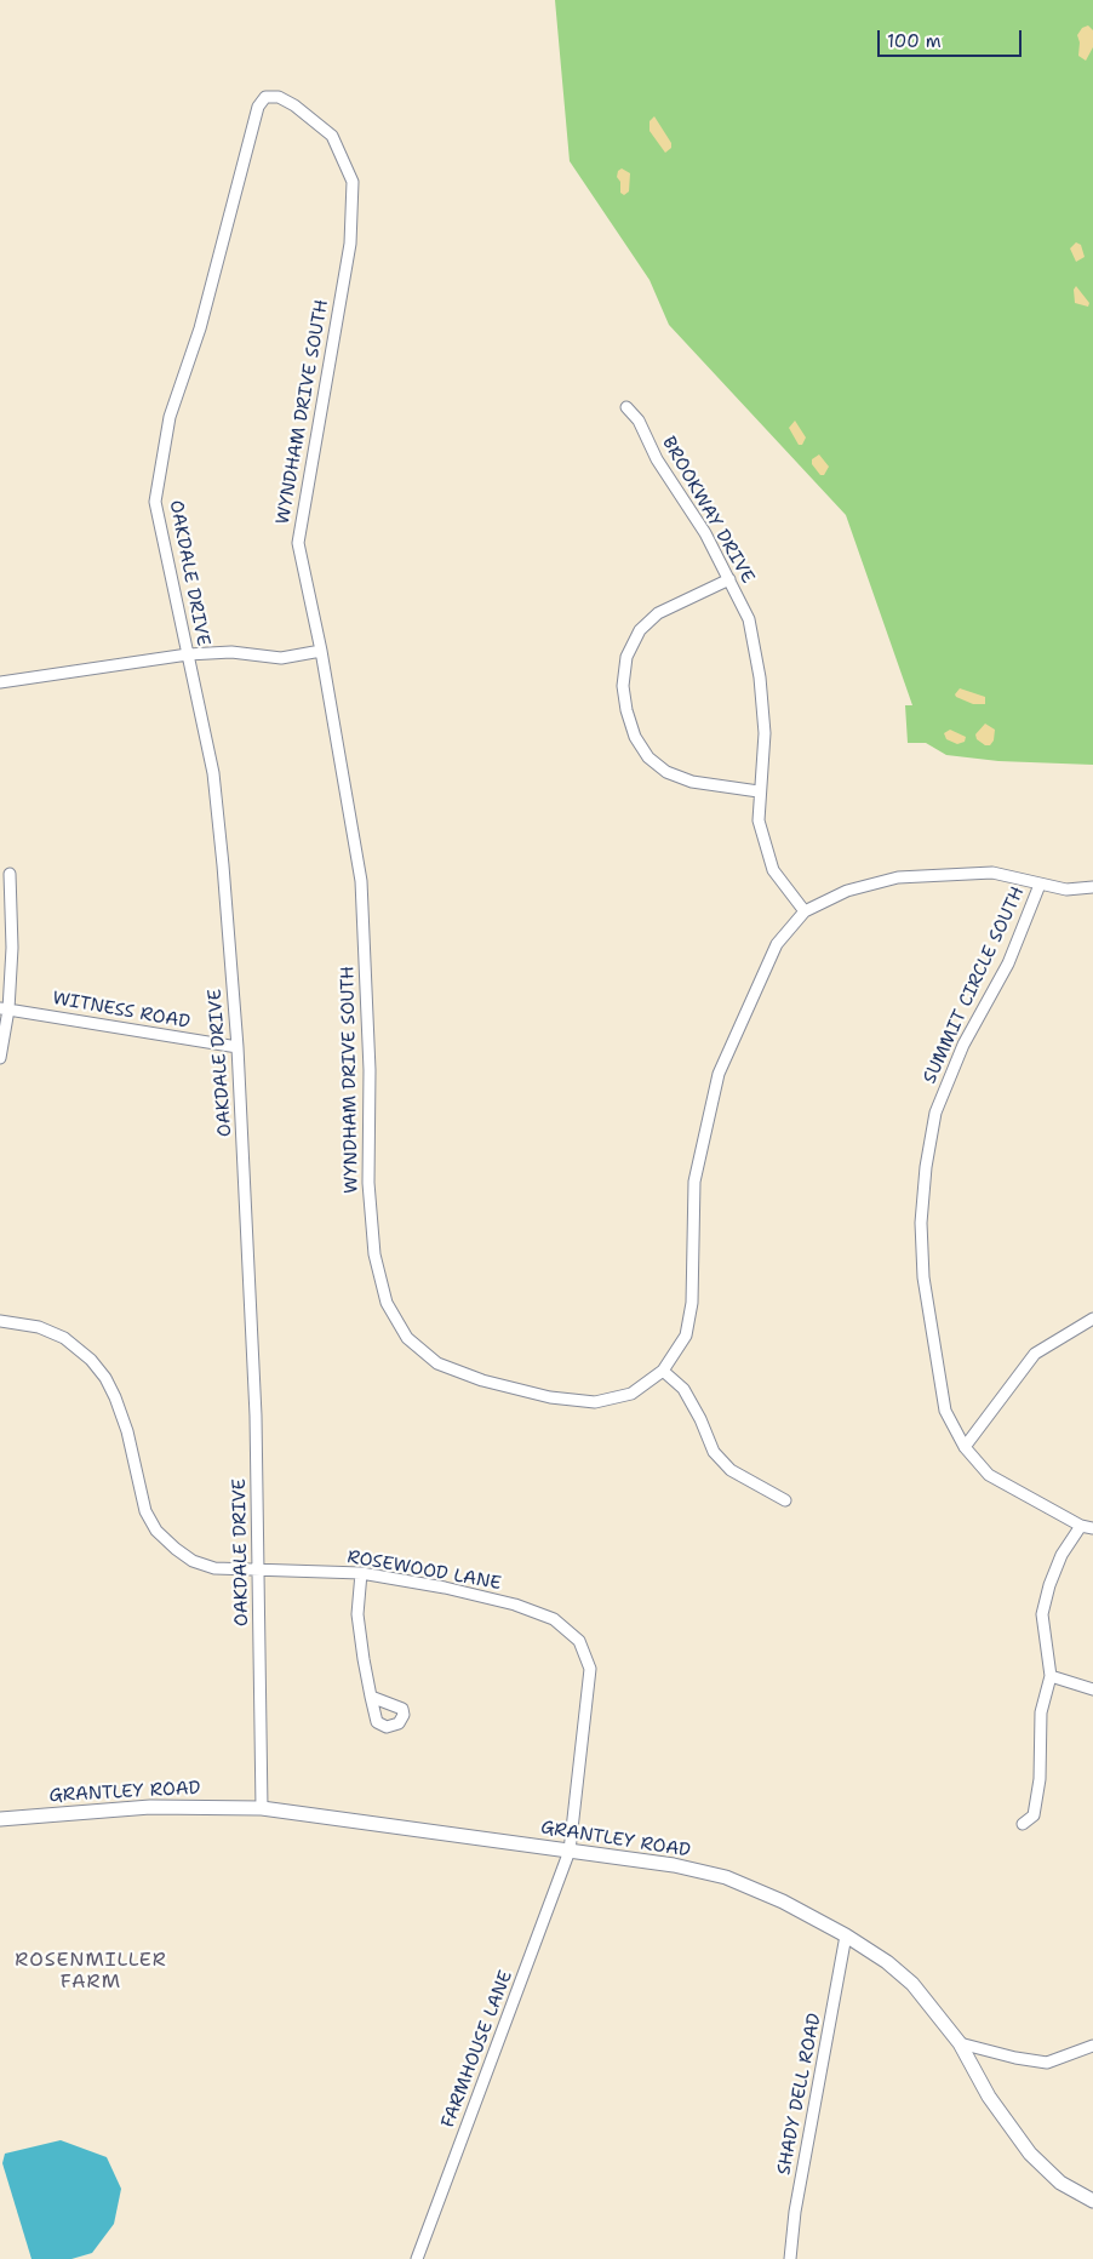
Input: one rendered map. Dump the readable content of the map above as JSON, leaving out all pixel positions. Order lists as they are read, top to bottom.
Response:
{
  "streets": {
    "street": [
      "WYNDHAM DRIVE SOUTH",
      "BROOKWAY DRIVE",
      "OAKDALE DRIVE",
      "SUMMIT CIRCLE SOUTH",
      "WITNESS ROAD",
      "ROSEWOOD LANE",
      "GRANTLEY ROAD",
      "FARMHOUSE LANE",
      "SHADY DELL ROAD"
    ]
  },
  "crossings": [
    ["WYNDHAM DRIVE SOUTH", "BROOKWAY DRIVE"],
    ["WYNDHAM DRIVE SOUTH", "OAKDALE DRIVE"],
    ["WYNDHAM DRIVE SOUTH", "SUMMIT CIRCLE SOUTH"],
    ["OAKDALE DRIVE", "WITNESS ROAD"],
    ["OAKDALE DRIVE", "ROSEWOOD LANE"],
    ["OAKDALE DRIVE", "GRANTLEY ROAD"],
    ["ROSEWOOD LANE", "GRANTLEY ROAD"],
    ["ROSEWOOD LANE", "FARMHOUSE LANE"],
    ["GRANTLEY ROAD", "FARMHOUSE LANE"],
    ["GRANTLEY ROAD", "SHADY DELL ROAD"]
  ],
  "districts": ["ROSENMILLER FARM"],
  "scale_bar": "100 m"
}
